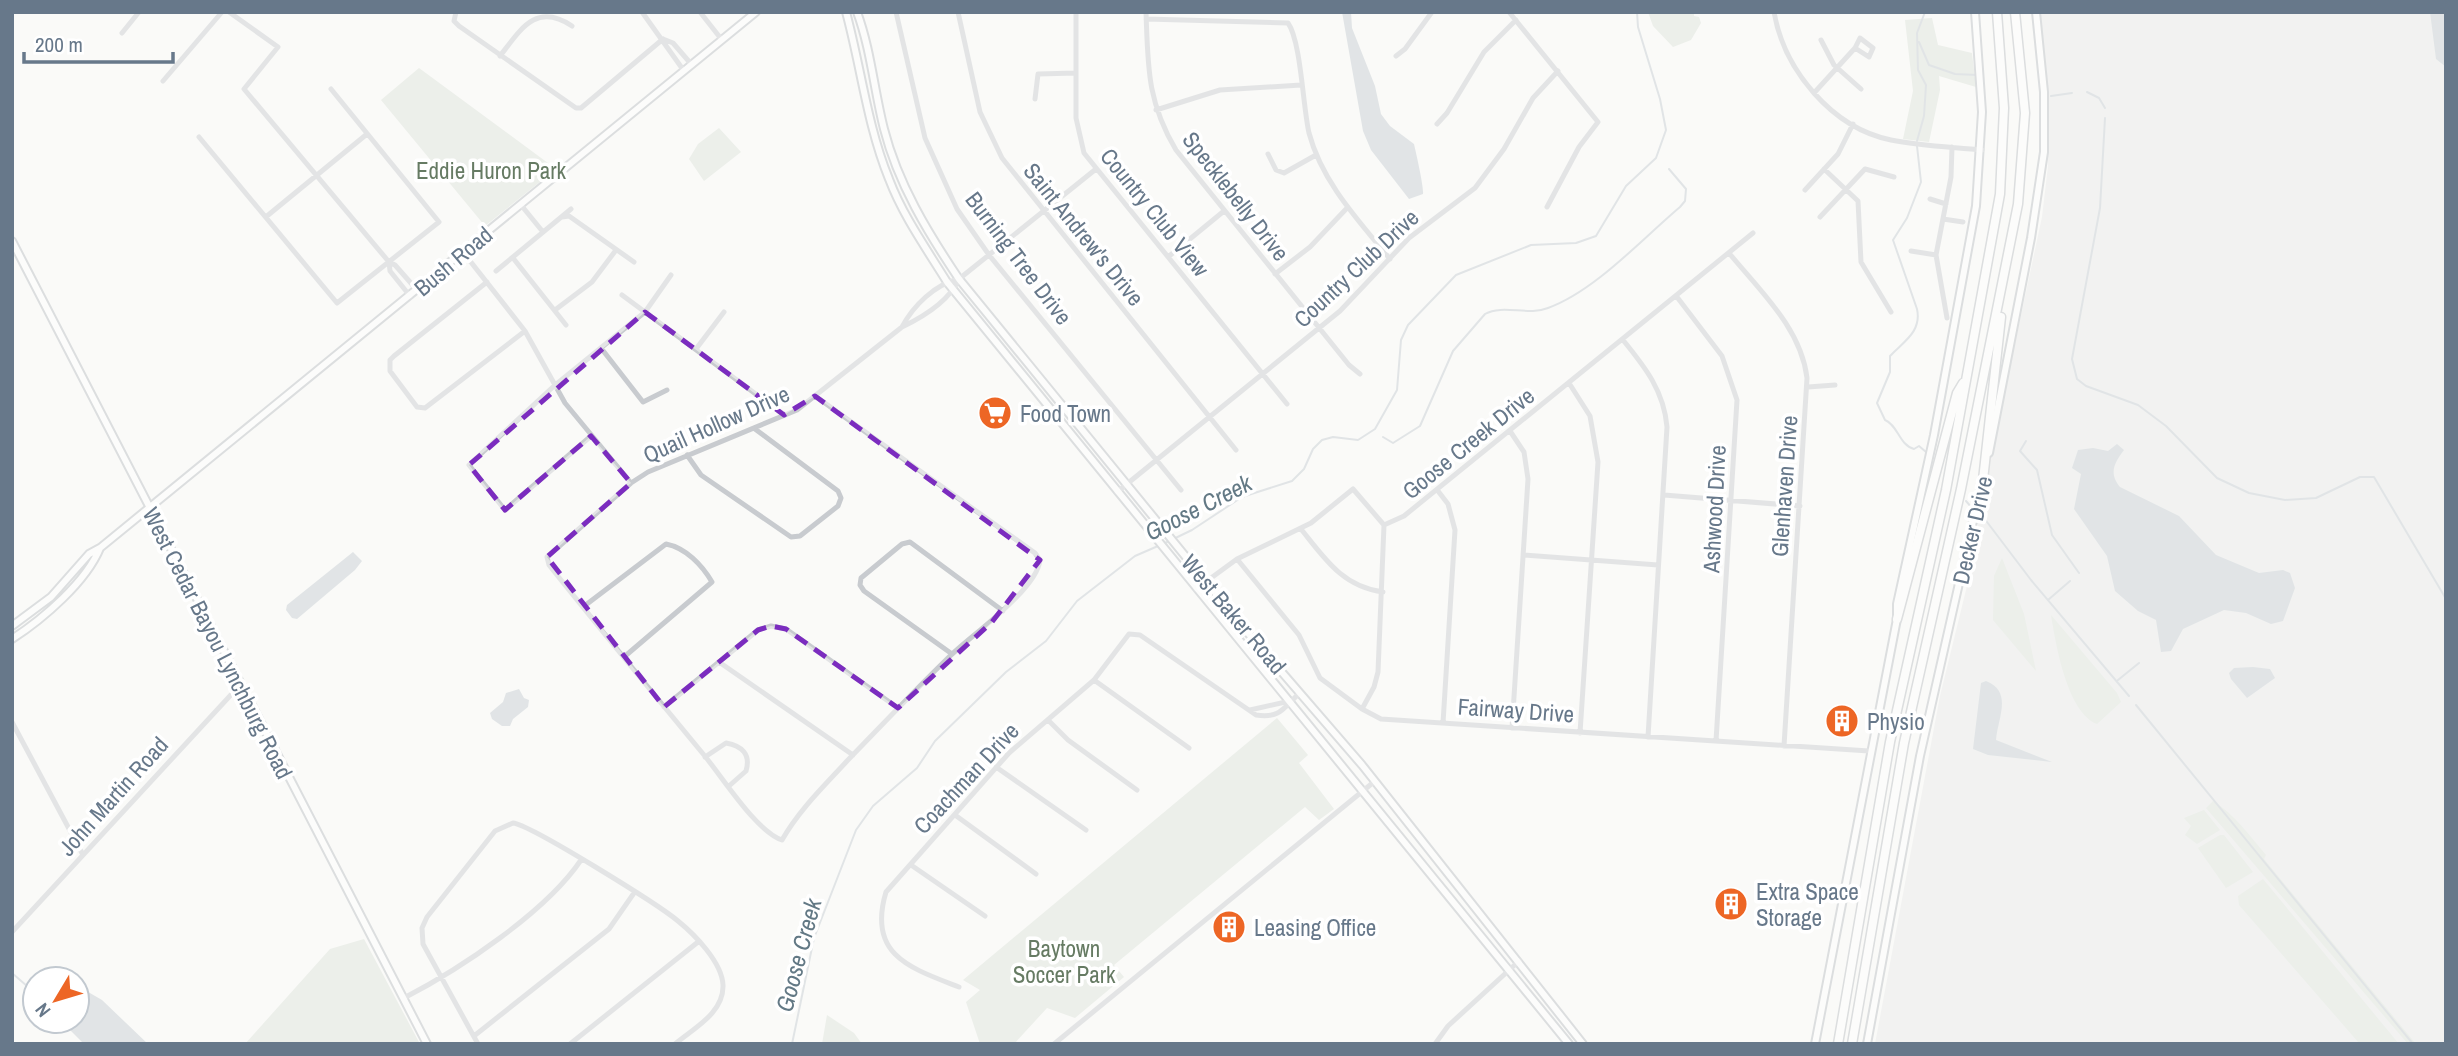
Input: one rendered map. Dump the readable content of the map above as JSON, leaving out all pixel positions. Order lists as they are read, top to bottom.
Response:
{
  "streets": {
    "highway": ["Decker Drive"],
    "main road": ["Bush Road", "West Baker Road", "West Cedar Bayou Lynchburg Road"],
    "street": [
      "Specklebelly Drive",
      "Country Club View",
      "Saint Andrew's Drive",
      "Burning Tree Drive",
      "Country Club Drive",
      "Quail Hollow Drive",
      "Goose Creek Drive",
      "Glenhaven Drive",
      "Ashwood Drive",
      "Fairway Drive",
      "Coachman Drive",
      "John Martin Road"
    ]
  },
  "crossings": [
    ["Specklebelly Drive", "Country Club Drive"],
    ["Country Club View", "Country Club Drive"],
    ["Saint Andrew's Drive", "Country Club Drive"],
    ["Burning Tree Drive", "Country Club Drive"],
    ["Bush Road", "West Cedar Bayou Lynchburg Road"],
    ["Country Club Drive", "West Baker Road"],
    ["Quail Hollow Drive", "West Baker Road"],
    ["Goose Creek Drive", "Glenhaven Drive"],
    ["Goose Creek Drive", "Ashwood Drive"],
    ["Glenhaven Drive", "Fairway Drive"],
    ["Ashwood Drive", "Fairway Drive"],
    ["West Baker Road", "Coachman Drive"],
    ["West Cedar Bayou Lynchburg Road", "John Martin Road"]
  ],
  "water": ["Goose Creek"],
  "parks": ["Eddie Huron Park", "Baytown Soccer Park"],
  "places": {
    "supermarket": ["Food Town"],
    "building": ["Physio", "Extra Space Storage", "Leasing Office"]
  },
  "scale_bar": "200 m",
  "north": "bottom left"
}
